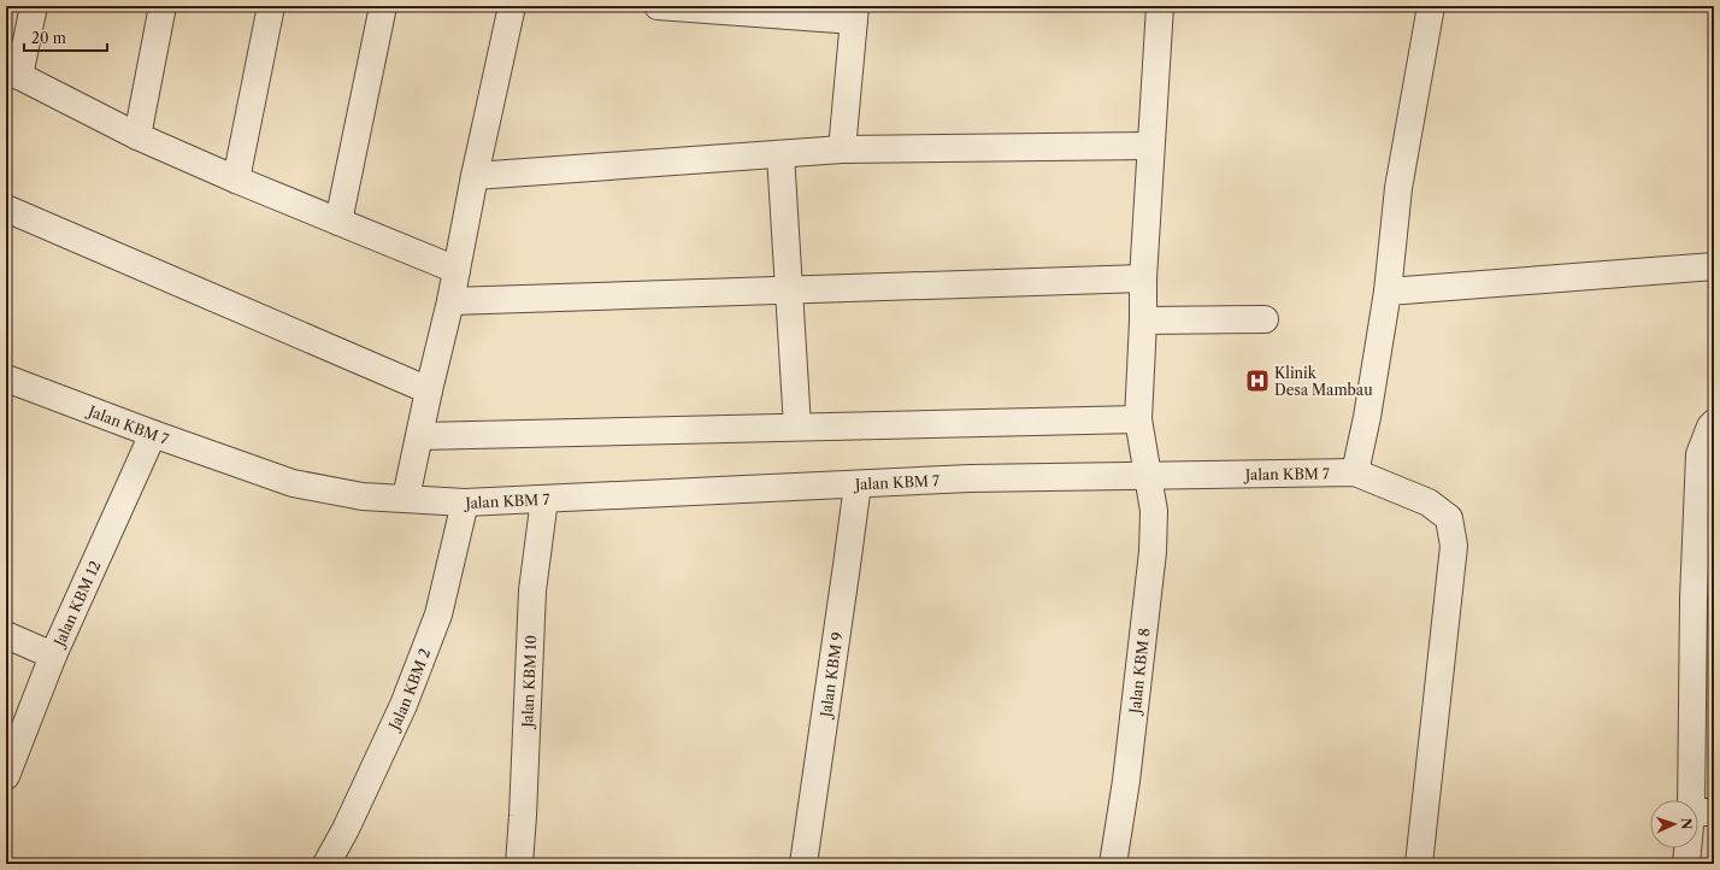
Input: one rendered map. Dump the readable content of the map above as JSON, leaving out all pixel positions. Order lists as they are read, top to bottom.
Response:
{
  "streets": {
    "street": [
      "Jalan KBM 7",
      "Jalan KBM 12",
      "Jalan KBM 8",
      "Jalan KBM 9",
      "Jalan KBM 10",
      "Jalan KBM 2"
    ]
  },
  "crossings": [
    ["Jalan KBM 7", "Jalan KBM 12"],
    ["Jalan KBM 7", "Jalan KBM 8"],
    ["Jalan KBM 7", "Jalan KBM 9"],
    ["Jalan KBM 7", "Jalan KBM 10"],
    ["Jalan KBM 7", "Jalan KBM 2"]
  ],
  "places": {
    "hospital": ["Klinik Desa Mambau"]
  },
  "scale_bar": "20 m",
  "north": "right"
}
